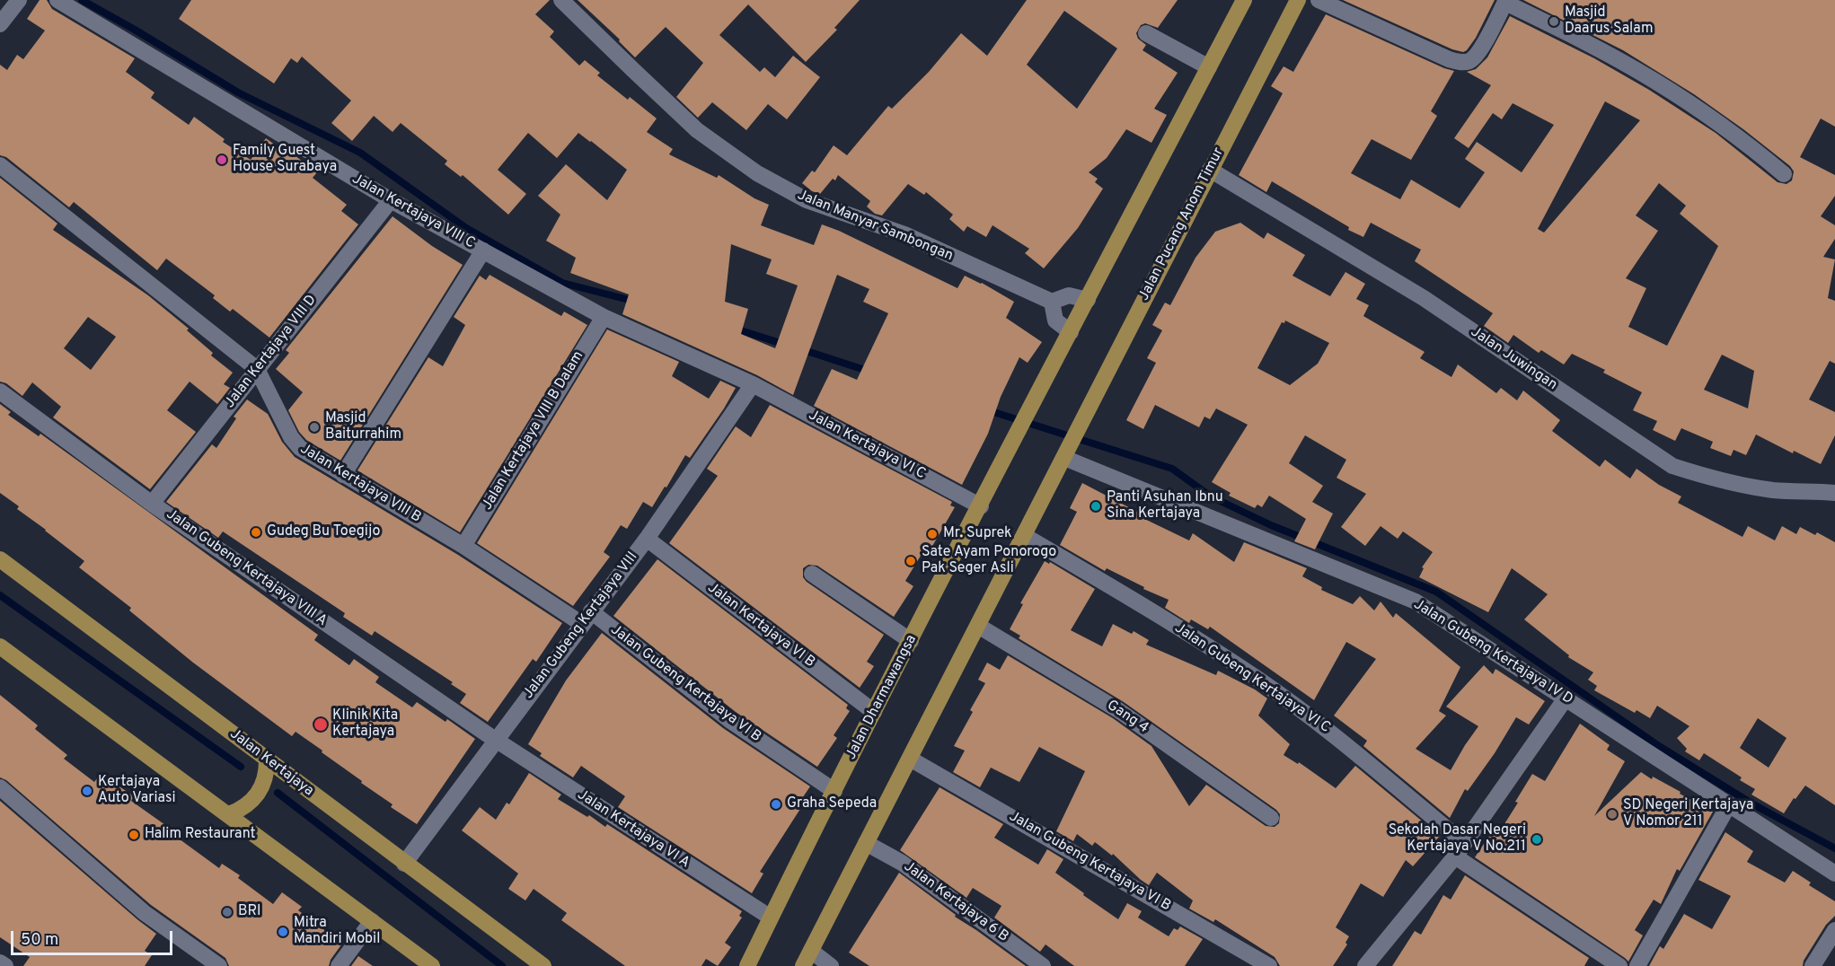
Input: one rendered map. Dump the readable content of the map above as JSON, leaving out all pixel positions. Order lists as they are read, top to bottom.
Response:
{
  "streets": {
    "main road": ["Jalan Pucang Anom Timur", "Jalan Dharmawangsa", "Jalan Kertajaya"],
    "street": [
      "Jalan Kertajaya VIII C",
      "Jalan Manyar Sambongan",
      "Jalan Kertajaya VIII D",
      "Jalan Juwingan",
      "Jalan Kertajaya VIII B Dalam",
      "Jalan Kertajaya VI C",
      "Jalan Kertajaya VIII B",
      "Jalan Gubeng Kertajaya VIII A",
      "Jalan Gubeng Kertajaya VIII",
      "Jalan Kertajaya VI B",
      "Jalan Gubeng Kertajaya IV D",
      "Jalan Gubeng Kertajaya VI C",
      "Jalan Gubeng Kertajaya VI B",
      "Gang 4",
      "Jalan Kertajaya VI A",
      "Jalan Kertajaya 6 B"
    ]
  },
  "crossings": [
    ["Jalan Kertajaya VIII C", "Jalan Kertajaya VIII D"],
    ["Jalan Kertajaya VIII C", "Jalan Kertajaya VIII B Dalam"],
    ["Jalan Kertajaya VIII C", "Jalan Kertajaya VI C"],
    ["Jalan Kertajaya VIII C", "Jalan Gubeng Kertajaya VIII"],
    ["Jalan Pucang Anom Timur", "Jalan Juwingan"],
    ["Jalan Pucang Anom Timur", "Jalan Gubeng Kertajaya IV D"],
    ["Jalan Kertajaya VIII D", "Jalan Kertajaya VIII B"],
    ["Jalan Kertajaya VIII D", "Jalan Gubeng Kertajaya VIII A"],
    ["Jalan Kertajaya VIII B Dalam", "Jalan Kertajaya VIII B"],
    ["Jalan Kertajaya VI C", "Jalan Gubeng Kertajaya VIII"],
    ["Jalan Kertajaya VI C", "Jalan Dharmawangsa"],
    ["Jalan Kertajaya VIII B", "Jalan Gubeng Kertajaya VIII"],
    ["Jalan Kertajaya VIII B", "Jalan Gubeng Kertajaya VI B"],
    ["Jalan Gubeng Kertajaya VIII A", "Jalan Gubeng Kertajaya VIII"],
    ["Jalan Gubeng Kertajaya VIII A", "Jalan Kertajaya VI A"],
    ["Jalan Gubeng Kertajaya VIII", "Jalan Kertajaya VI B"],
    ["Jalan Gubeng Kertajaya VIII", "Jalan Gubeng Kertajaya VI B"],
    ["Jalan Gubeng Kertajaya VIII", "Jalan Kertajaya"],
    ["Jalan Gubeng Kertajaya VIII", "Jalan Kertajaya VI A"],
    ["Jalan Kertajaya VI B", "Jalan Dharmawangsa"],
    ["Jalan Gubeng Kertajaya VI B", "Jalan Dharmawangsa"],
    ["Jalan Dharmawangsa", "Jalan Kertajaya VI A"]
  ],
  "places": [
    "Masjid Daarus Salam",
    "Family Guest House Surabaya",
    "Masjid Baiturrahim",
    "Panti Asuhan Ibnu Sina Kertajaya",
    "Gudeg Bu Toegijo",
    "Mr. Suprek",
    "Sate Ayam Ponorogo Pak Seger Asli",
    "Klinik Kita Kertajaya",
    "Kertajaya Auto Variasi",
    "Graha Sepeda",
    "SD Negeri Kertajaya V Nomor 211",
    "Halim Restaurant",
    "Sekolah Dasar Negeri Kertajaya V No.211",
    "BRI",
    "Mitra Mandiri Mobil"
  ],
  "scale_bar": "50 m"
}
